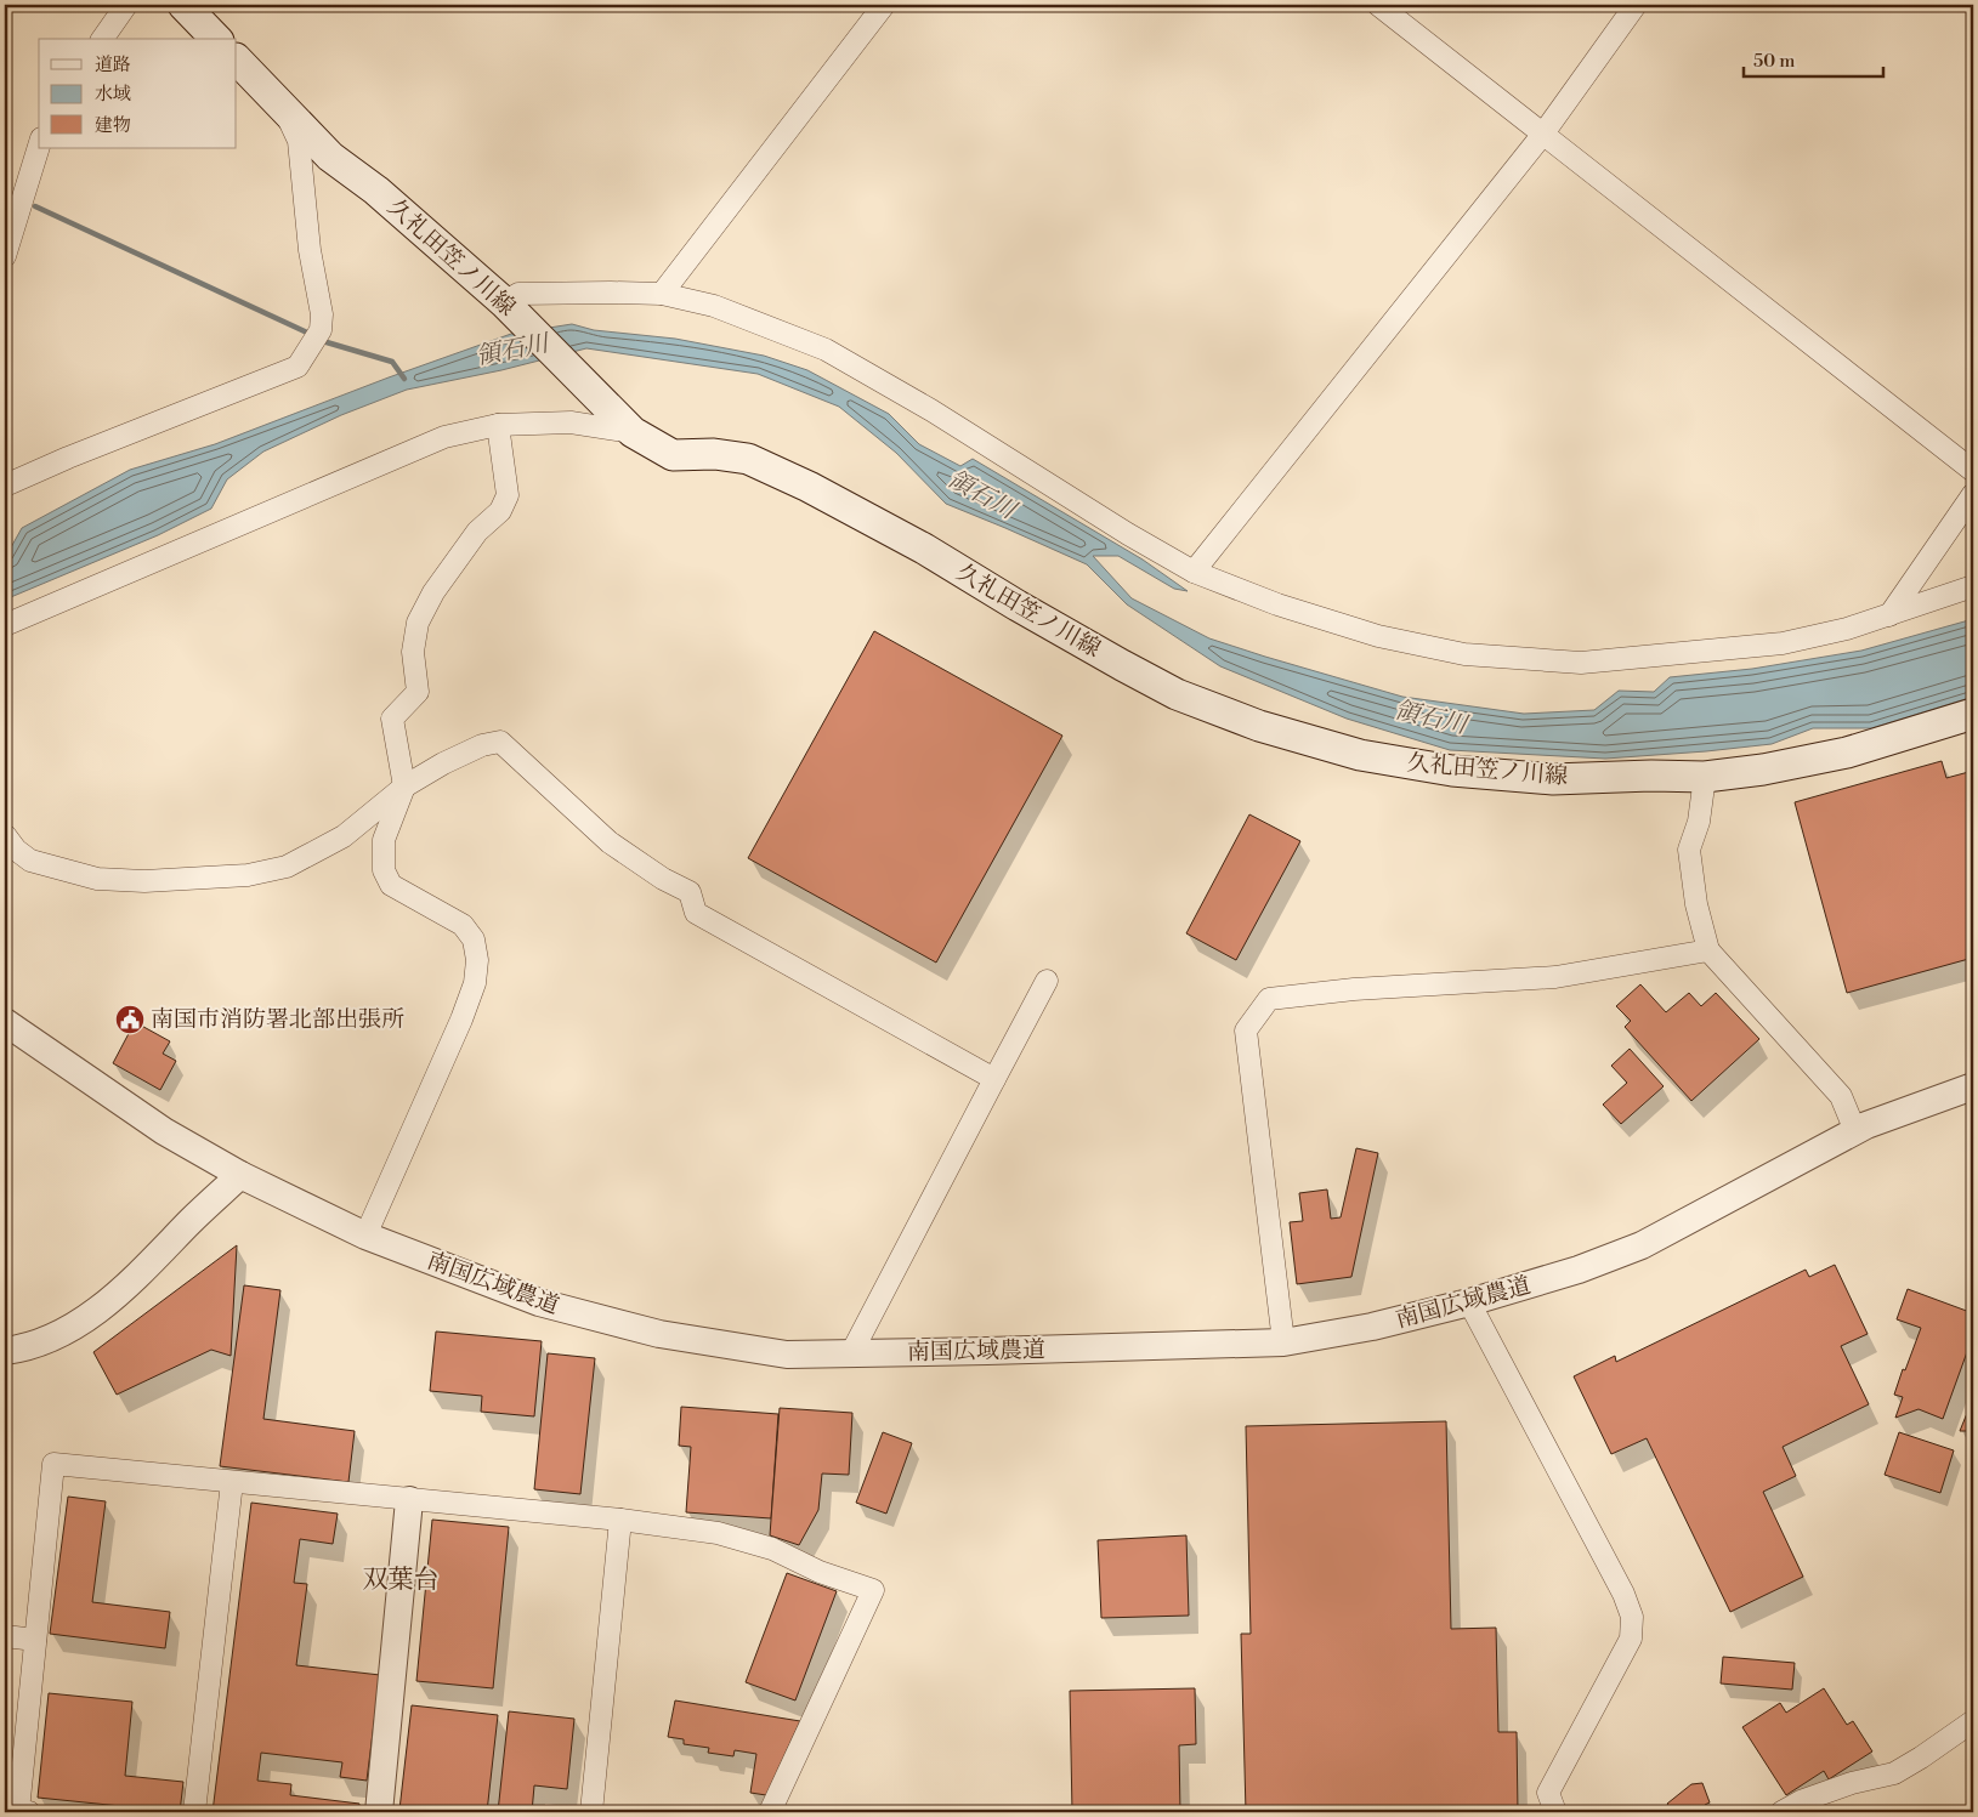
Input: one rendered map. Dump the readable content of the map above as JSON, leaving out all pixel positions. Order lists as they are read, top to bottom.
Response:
{
  "streets": {
    "main road": ["久礼田笠ノ川線"],
    "street": ["南国広域農道"]
  },
  "districts": ["双葉台"],
  "water": ["領石川"],
  "places": {
    "public building": ["南国市消防署北部出張所"]
  },
  "legend": ["道路", "水域", "建物"],
  "scale_bar": "50 m"
}
